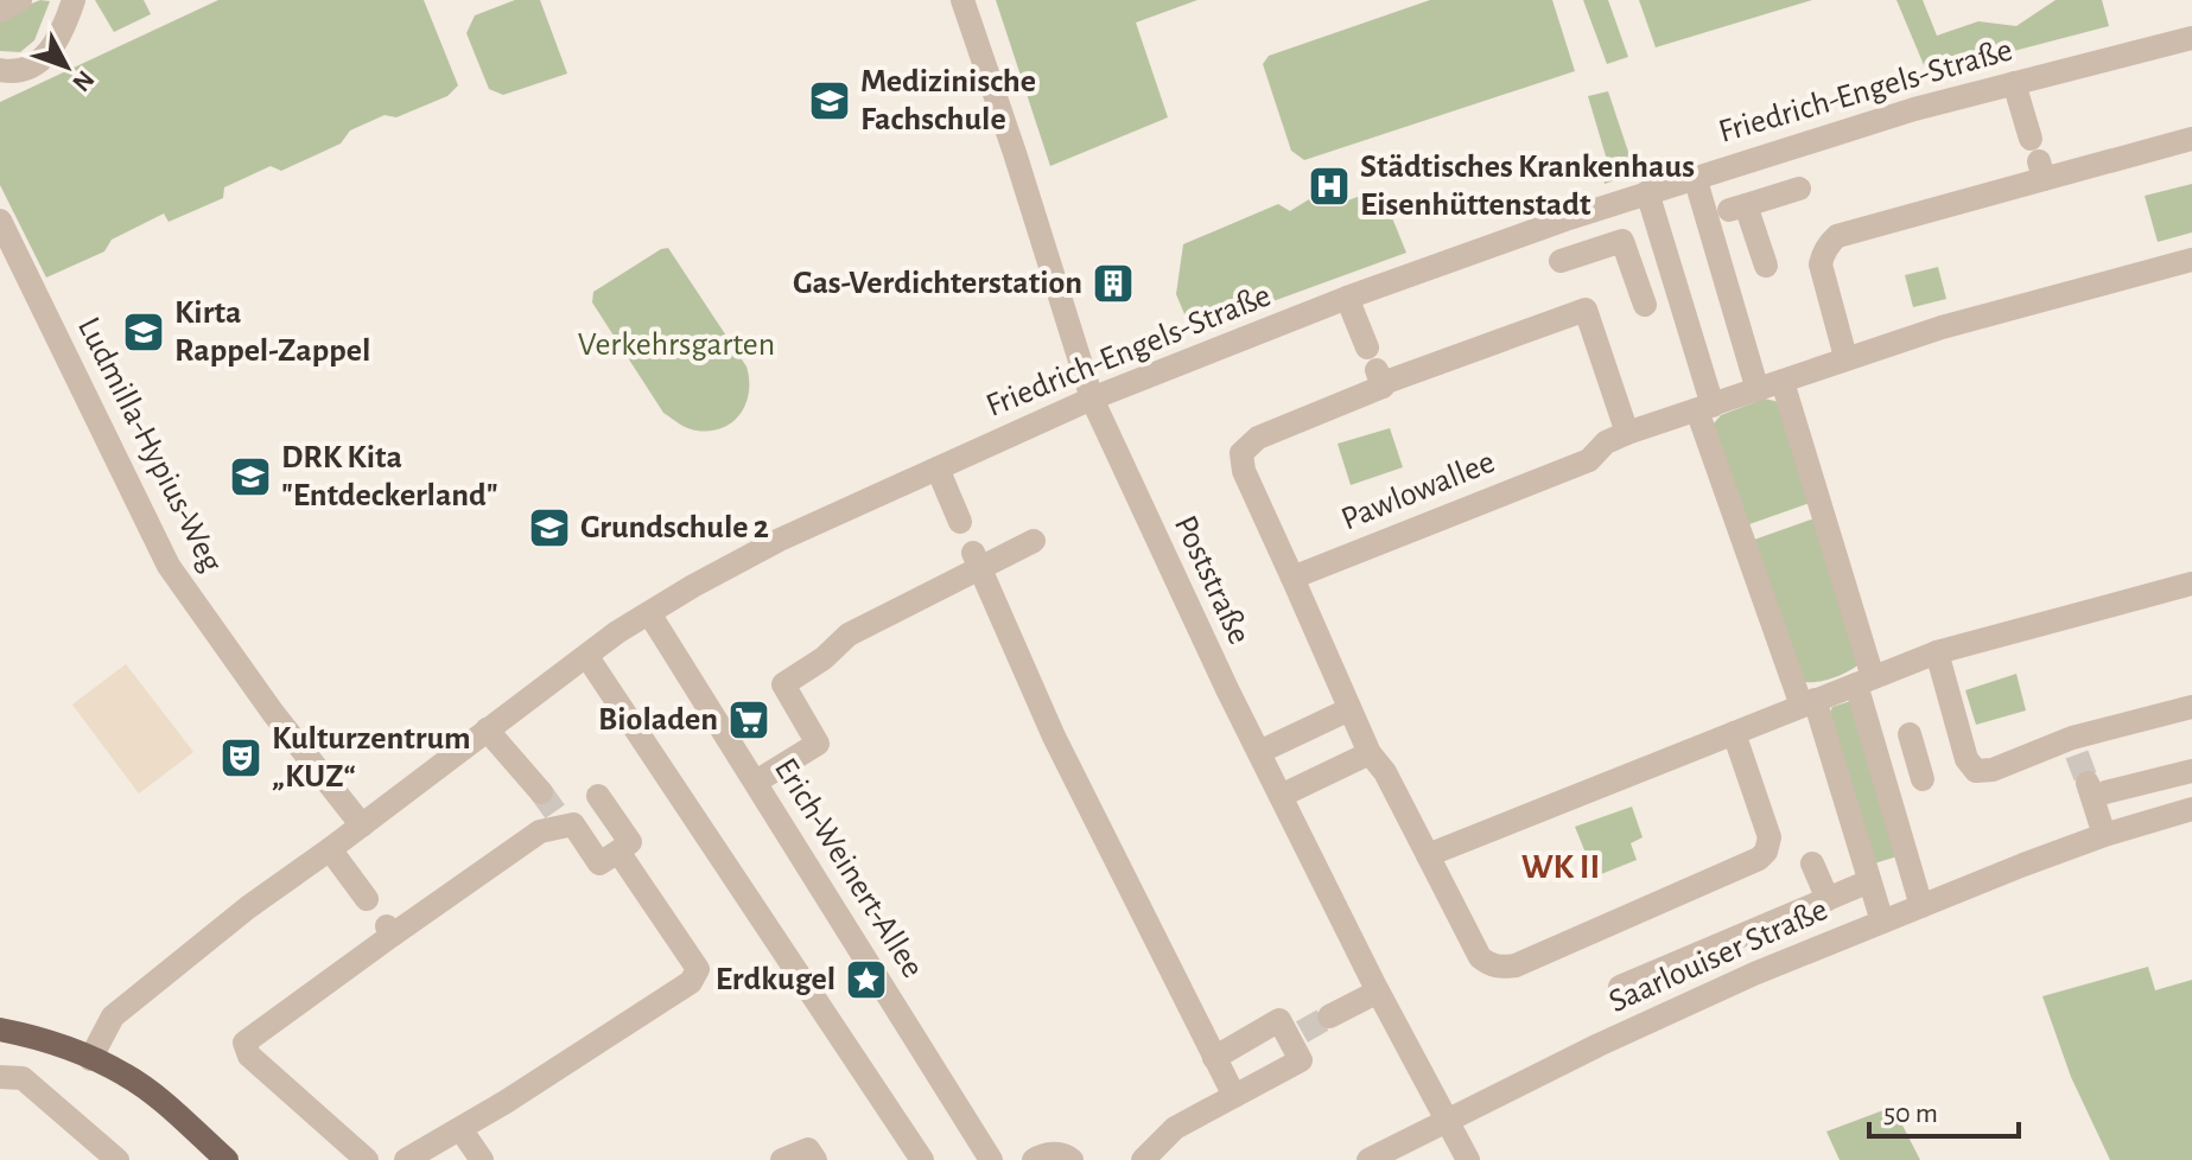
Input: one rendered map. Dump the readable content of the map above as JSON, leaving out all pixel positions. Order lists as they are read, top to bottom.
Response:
{
  "streets": {
    "street": [
      "Friedrich-Engels-Straße",
      "Ludmilla-Hypius-Weg",
      "Pawlowallee",
      "Poststraße",
      "Erich-Weinert-Allee",
      "Saarlouiser Straße"
    ]
  },
  "crossings": [
    ["Friedrich-Engels-Straße", "Ludmilla-Hypius-Weg"],
    ["Friedrich-Engels-Straße", "Poststraße"],
    ["Friedrich-Engels-Straße", "Erich-Weinert-Allee"],
    ["Poststraße", "Saarlouiser Straße"]
  ],
  "districts": ["WK II"],
  "parks": ["Verkehrsgarten"],
  "places": {
    "school or university": [
      "Medizinische Fachschule",
      "Kirta Rappel-Zappel",
      "DRK Kita \"Entdeckerland\"",
      "Grundschule 2"
    ],
    "hospital": ["Städtisches Krankenhaus Eisenhüttenstadt"],
    "building": ["Gas-Verdichterstation"],
    "supermarket": ["Bioladen"],
    "theatre": ["Kulturzentrum „KUZ“"],
    "place": ["Erdkugel"]
  },
  "scale_bar": "50 m",
  "north": "bottom right"
}
